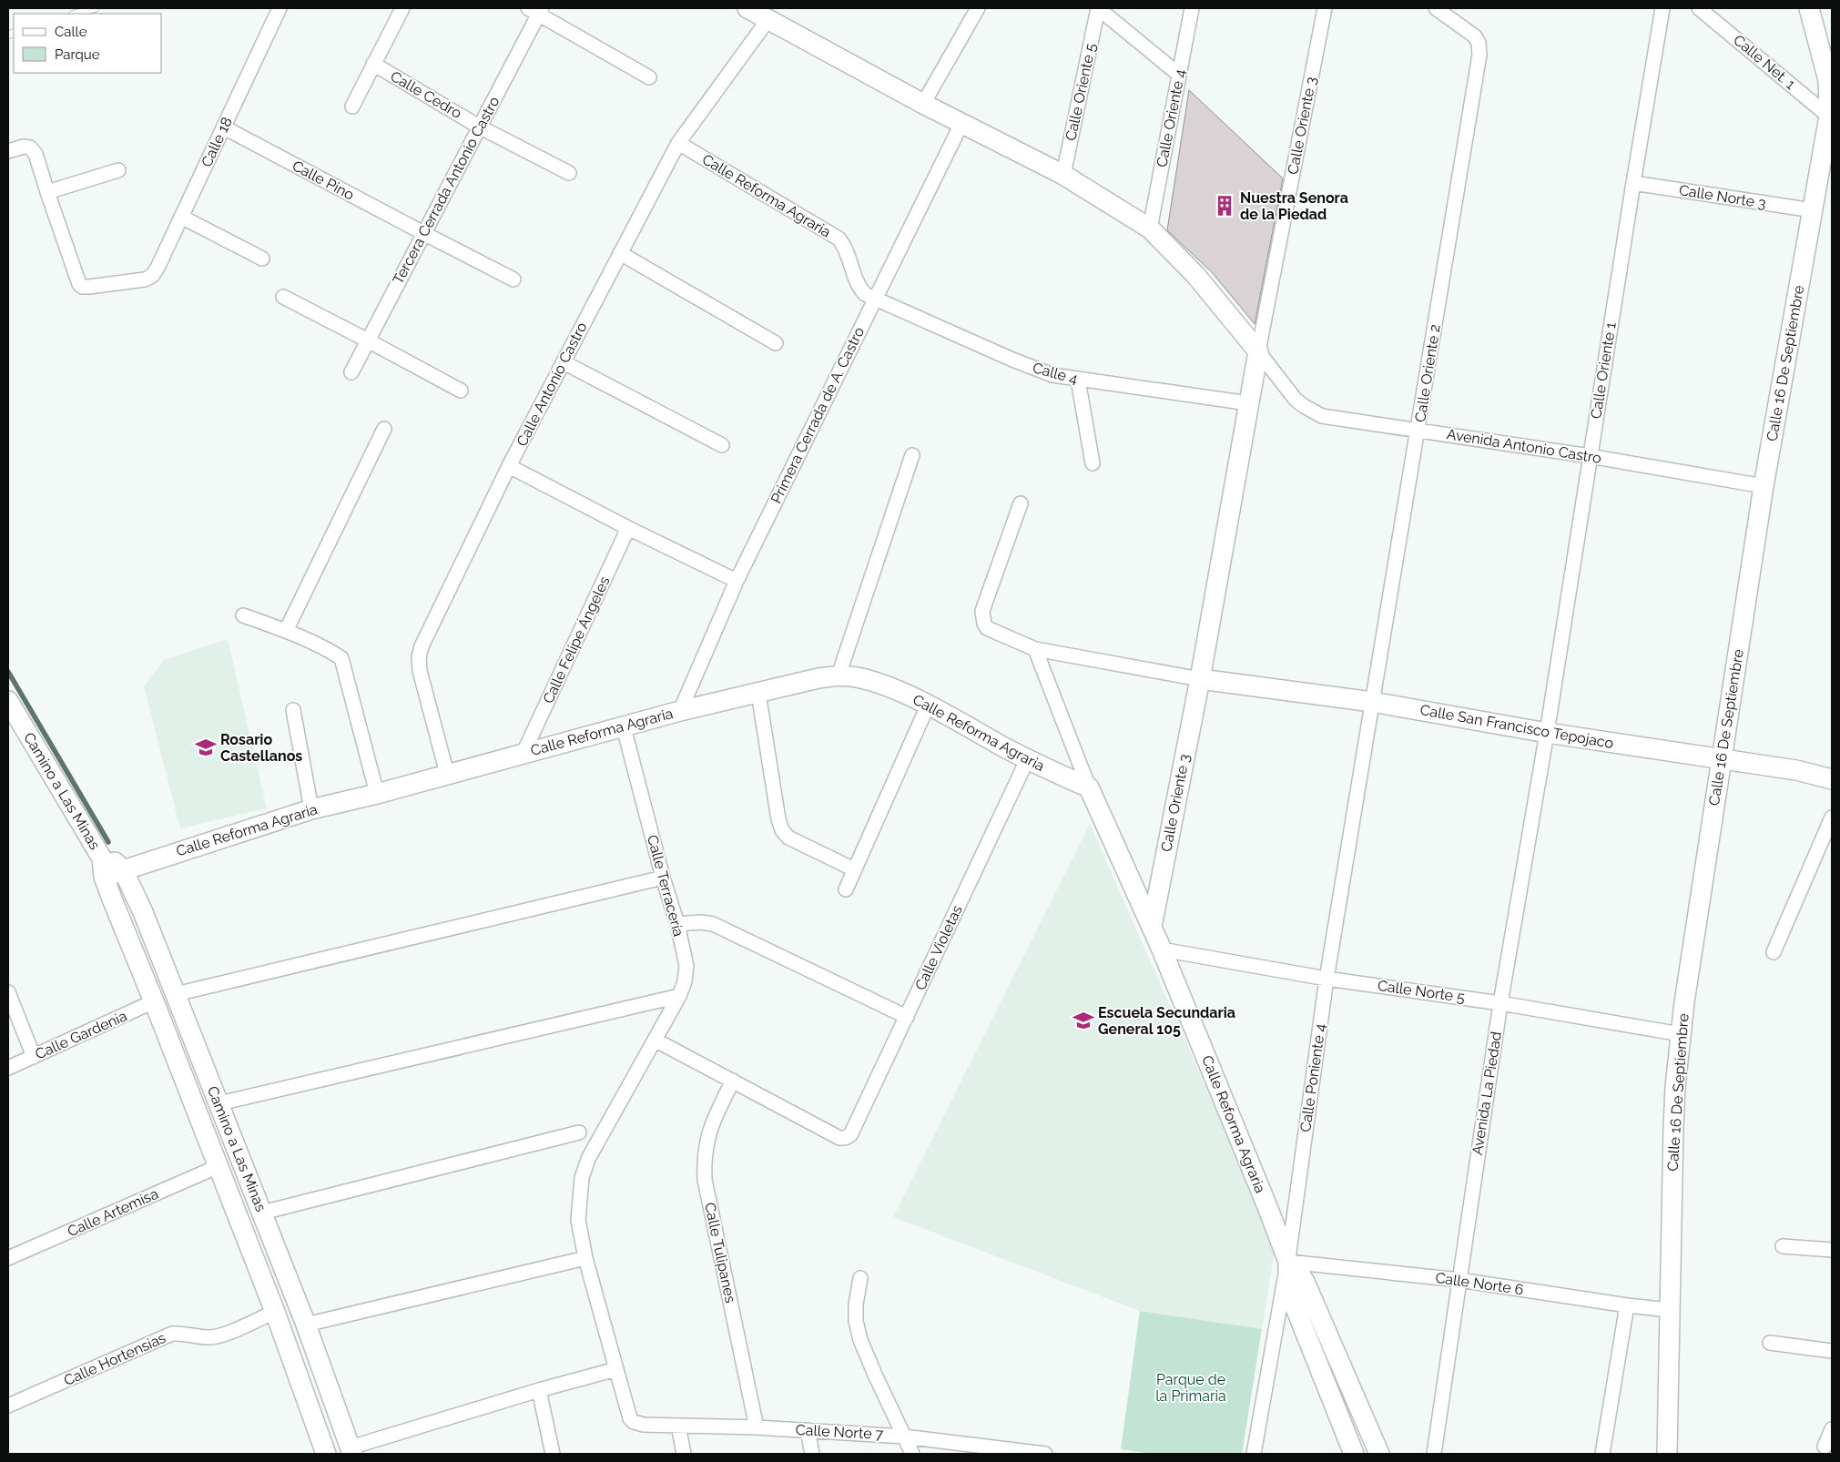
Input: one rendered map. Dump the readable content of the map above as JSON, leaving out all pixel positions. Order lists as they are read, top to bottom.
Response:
{
  "streets": {
    "main road": [
      "Calle Oriente 3",
      "Calle Reforma Agraria",
      "Calle 16 De Septiembre",
      "Calle San Francisco Tepojaco",
      "Camino a Las Minas"
    ],
    "street": [
      "Calle Net. 1",
      "Calle Oriente 5",
      "Calle Cedro",
      "Calle Oriente 4",
      "Calle 18",
      "Calle Pino",
      "Tercera Cerrada Antonio Castro",
      "Calle Norte 3",
      "Calle Oriente 1",
      "Calle 4",
      "Calle Oriente 2",
      "Calle Antonio Castro",
      "Primera Cerrada de A. Castro",
      "Avenida Antonio Castro",
      "Calle Felipe Ángeles",
      "Calle Terracería",
      "Calle Violetas",
      "Calle Norte 5",
      "Calle Gardenia",
      "Calle Poniente 4",
      "Avenida La Piedad",
      "Calle Artemisa",
      "Calle Tulipanes",
      "Calle Norte 6",
      "Calle Hortensias",
      "Calle Norte 7"
    ]
  },
  "crossings": [
    ["Calle Net. 1", "Calle 16 De Septiembre"],
    ["Calle Cedro", "Tercera Cerrada Antonio Castro"],
    ["Calle Oriente 3", "Calle Reforma Agraria"],
    ["Calle Oriente 3", "Calle 4"],
    ["Calle Oriente 3", "Avenida Antonio Castro"],
    ["Calle Oriente 3", "Calle San Francisco Tepojaco"],
    ["Calle 18", "Calle Pino"],
    ["Calle Pino", "Tercera Cerrada Antonio Castro"],
    ["Calle Reforma Agraria", "Calle 4"],
    ["Calle Reforma Agraria", "Calle Antonio Castro"],
    ["Calle Reforma Agraria", "Primera Cerrada de A. Castro"],
    ["Calle Reforma Agraria", "Calle Felipe Ángeles"],
    ["Calle Reforma Agraria", "Camino a Las Minas"],
    ["Calle Reforma Agraria", "Calle Terracería"],
    ["Calle Reforma Agraria", "Calle Violetas"],
    ["Calle Reforma Agraria", "Calle Norte 5"],
    ["Calle Reforma Agraria", "Calle Poniente 4"],
    ["Calle Reforma Agraria", "Calle Norte 6"],
    ["Calle Norte 3", "Calle 16 De Septiembre"],
    ["Calle Norte 3", "Calle Oriente 1"],
    ["Calle 16 De Septiembre", "Avenida Antonio Castro"],
    ["Calle 16 De Septiembre", "Calle San Francisco Tepojaco"],
    ["Calle 16 De Septiembre", "Calle Norte 5"],
    ["Calle 16 De Septiembre", "Calle Norte 6"],
    ["Calle Oriente 1", "Avenida Antonio Castro"],
    ["Calle Oriente 1", "Calle San Francisco Tepojaco"],
    ["Calle Oriente 1", "Avenida La Piedad"],
    ["Calle 4", "Primera Cerrada de A. Castro"],
    ["Calle Oriente 2", "Avenida Antonio Castro"],
    ["Calle Oriente 2", "Calle San Francisco Tepojaco"],
    ["Calle Oriente 2", "Calle Poniente 4"],
    ["Calle San Francisco Tepojaco", "Calle Poniente 4"],
    ["Calle San Francisco Tepojaco", "Avenida La Piedad"],
    ["Camino a Las Minas", "Calle Gardenia"],
    ["Camino a Las Minas", "Calle Artemisa"],
    ["Camino a Las Minas", "Calle Hortensias"],
    ["Calle Terracería", "Calle Norte 7"],
    ["Calle Violetas", "Calle Tulipanes"],
    ["Calle Norte 5", "Calle Poniente 4"],
    ["Calle Norte 5", "Avenida La Piedad"],
    ["Calle Poniente 4", "Calle Norte 6"],
    ["Avenida La Piedad", "Calle Norte 6"],
    ["Calle Tulipanes", "Calle Norte 7"]
  ],
  "parks": ["Parque de la Primaria"],
  "places": {
    "building": ["Nuestra Senora de la Piedad"],
    "school or university": ["Rosario Castellanos", "Escuela Secundaria General 105"]
  },
  "legend": ["Calle", "Parque"]
}
